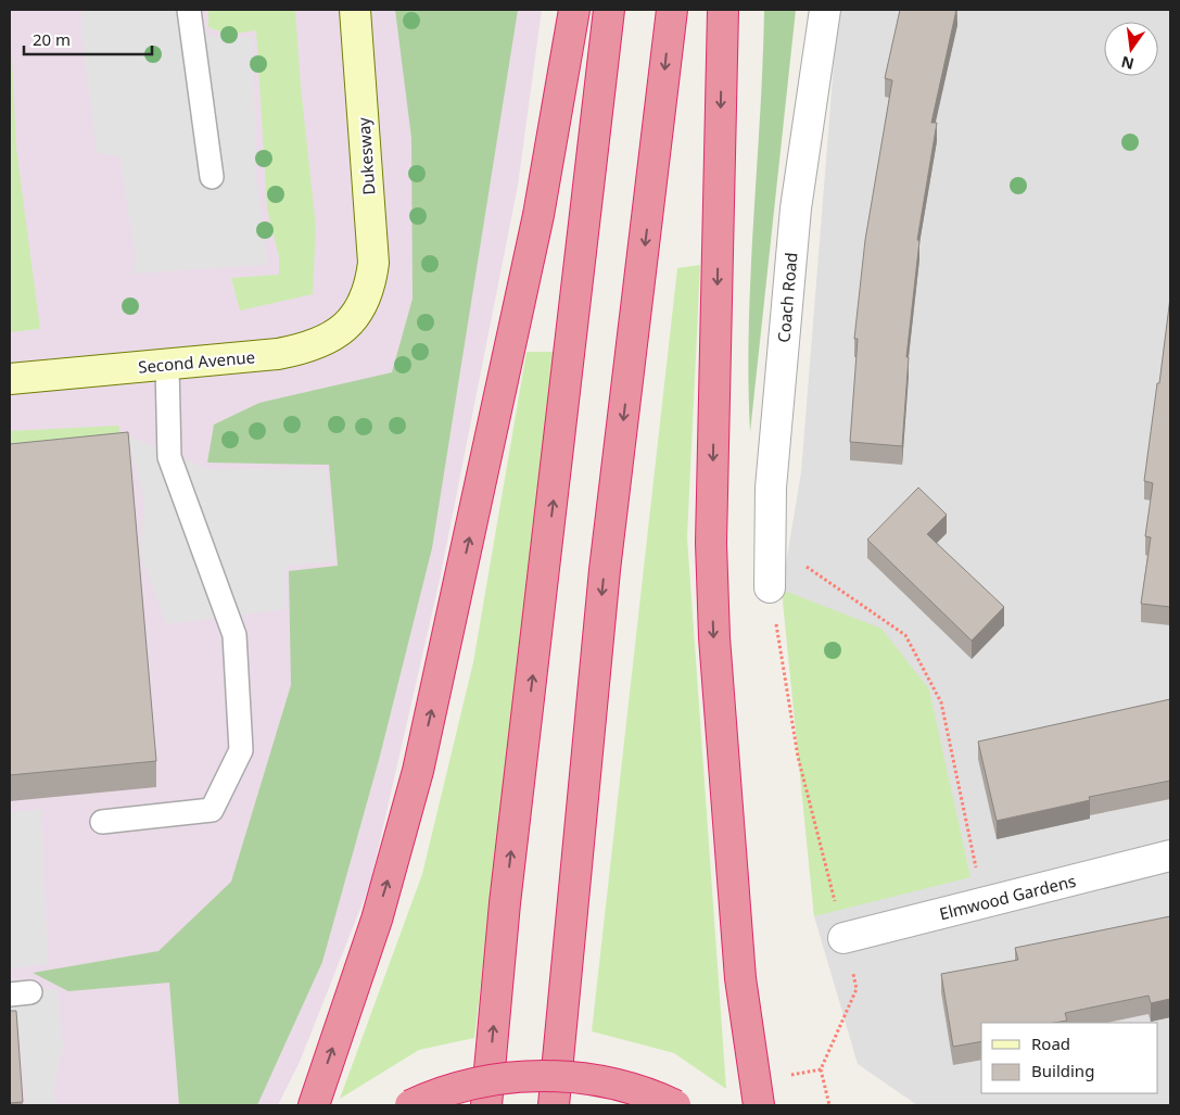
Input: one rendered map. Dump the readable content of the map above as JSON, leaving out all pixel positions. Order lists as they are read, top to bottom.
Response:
{
  "streets": {
    "street": [
      "Dukesway",
      "Coach Road",
      "Second Avenue",
      "Elmwood Gardens"
    ]
  },
  "crossings": [
    ["Dukesway", "Second Avenue"]
  ],
  "legend": ["Road", "Building"],
  "scale_bar": "20 m",
  "north": "bottom"
}
